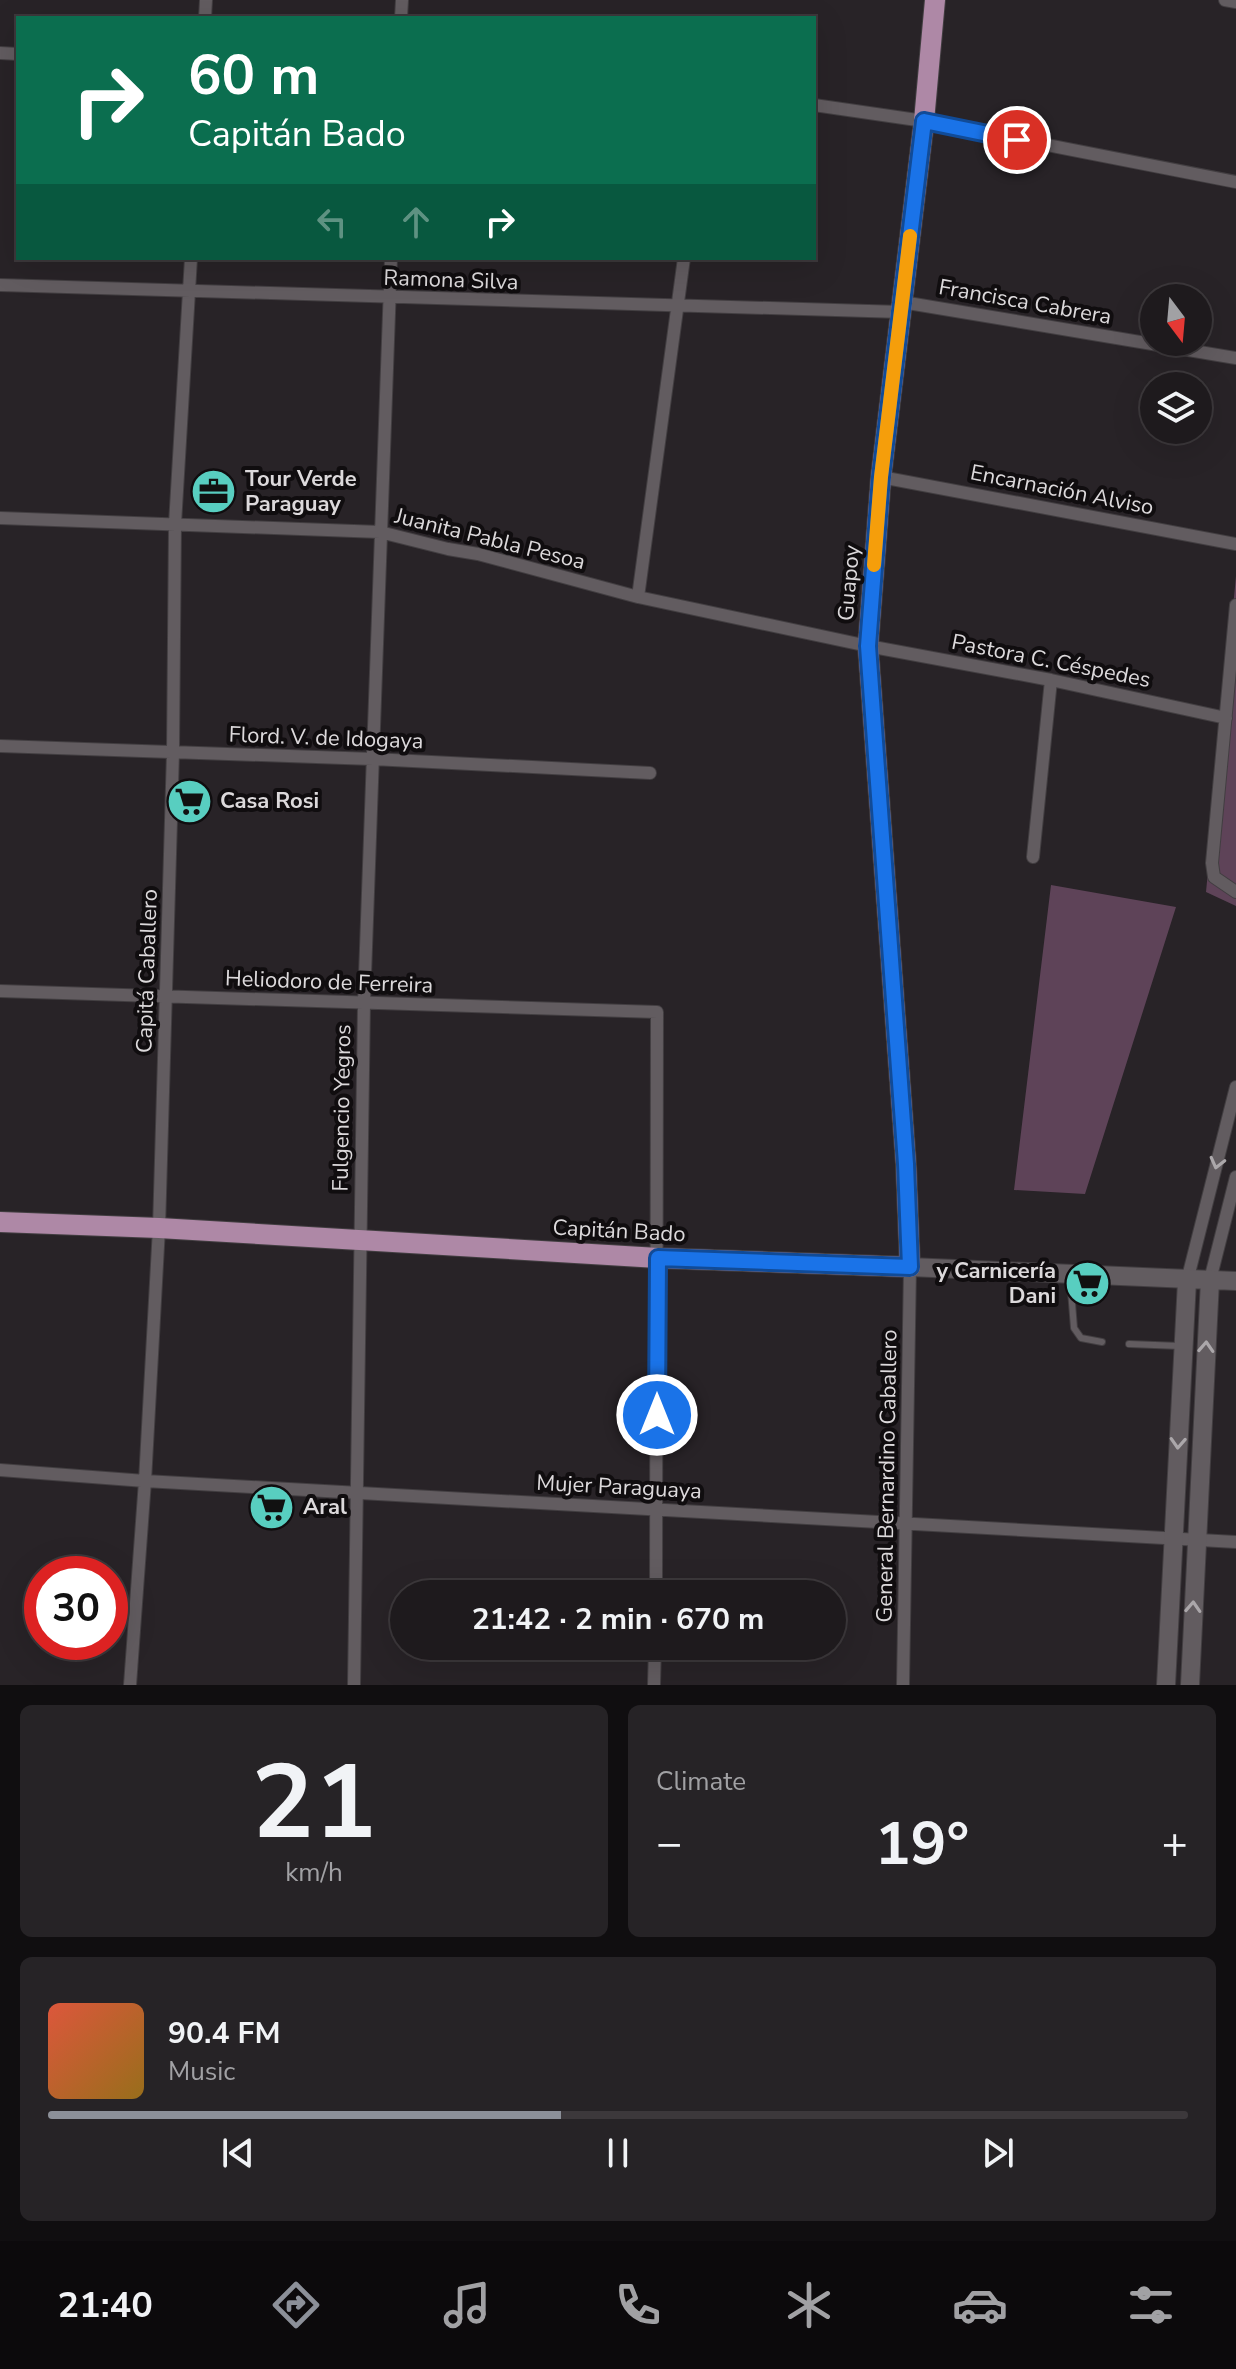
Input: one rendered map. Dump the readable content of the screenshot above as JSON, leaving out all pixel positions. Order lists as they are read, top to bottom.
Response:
{
  "streets": {
    "main road": ["Guapoy", "Capitán Bado"],
    "street": [
      "Ramona Silva",
      "Francisca Cabrera",
      "Encarnación Alviso",
      "Juanita Pabla Pesoa",
      "Pastora C. Céspedes",
      "Flord. V. de Idogaya",
      "Capitá Caballero",
      "Heliodoro de Ferreira",
      "Fulgencio Yegros",
      "General Bernardino Caballero",
      "Mujer Paraguaya"
    ]
  },
  "crossings": [
    ["Ramona Silva", "Francisca Cabrera"],
    ["Ramona Silva", "Guapoy"],
    ["Ramona Silva", "Capitá Caballero"],
    ["Ramona Silva", "Fulgencio Yegros"],
    ["Francisca Cabrera", "Guapoy"],
    ["Encarnación Alviso", "Guapoy"],
    ["Juanita Pabla Pesoa", "Guapoy"],
    ["Juanita Pabla Pesoa", "Pastora C. Céspedes"],
    ["Juanita Pabla Pesoa", "Capitá Caballero"],
    ["Juanita Pabla Pesoa", "Fulgencio Yegros"],
    ["Guapoy", "Pastora C. Céspedes"],
    ["Guapoy", "Capitán Bado"],
    ["Guapoy", "General Bernardino Caballero"],
    ["Flord. V. de Idogaya", "Capitá Caballero"],
    ["Flord. V. de Idogaya", "Fulgencio Yegros"],
    ["Capitá Caballero", "Heliodoro de Ferreira"],
    ["Capitá Caballero", "Capitán Bado"],
    ["Capitá Caballero", "Mujer Paraguaya"],
    ["Heliodoro de Ferreira", "Fulgencio Yegros"],
    ["Heliodoro de Ferreira", "Capitán Bado"],
    ["Fulgencio Yegros", "Capitán Bado"],
    ["Fulgencio Yegros", "Mujer Paraguaya"],
    ["Capitán Bado", "General Bernardino Caballero"],
    ["General Bernardino Caballero", "Mujer Paraguaya"]
  ],
  "places": {
    "office": ["Tour Verde Paraguay"],
    "supermarket": ["Casa Rosi", "y Carnicería Dani", "Aral"]
  },
  "north": "bottom",
  "page": {
    "turn": ["60 m", "Capitán Bado"],
    "limit": "30",
    "trip": "21:42 · 2 min · 670 m",
    "tile": [
      ["21", "km/h"],
      "Climate"
    ],
    "heat": ["−", "19°", "+"],
    "song": ["90.4 FM", "Music"],
    "tabs": "21:40"
  }
}
